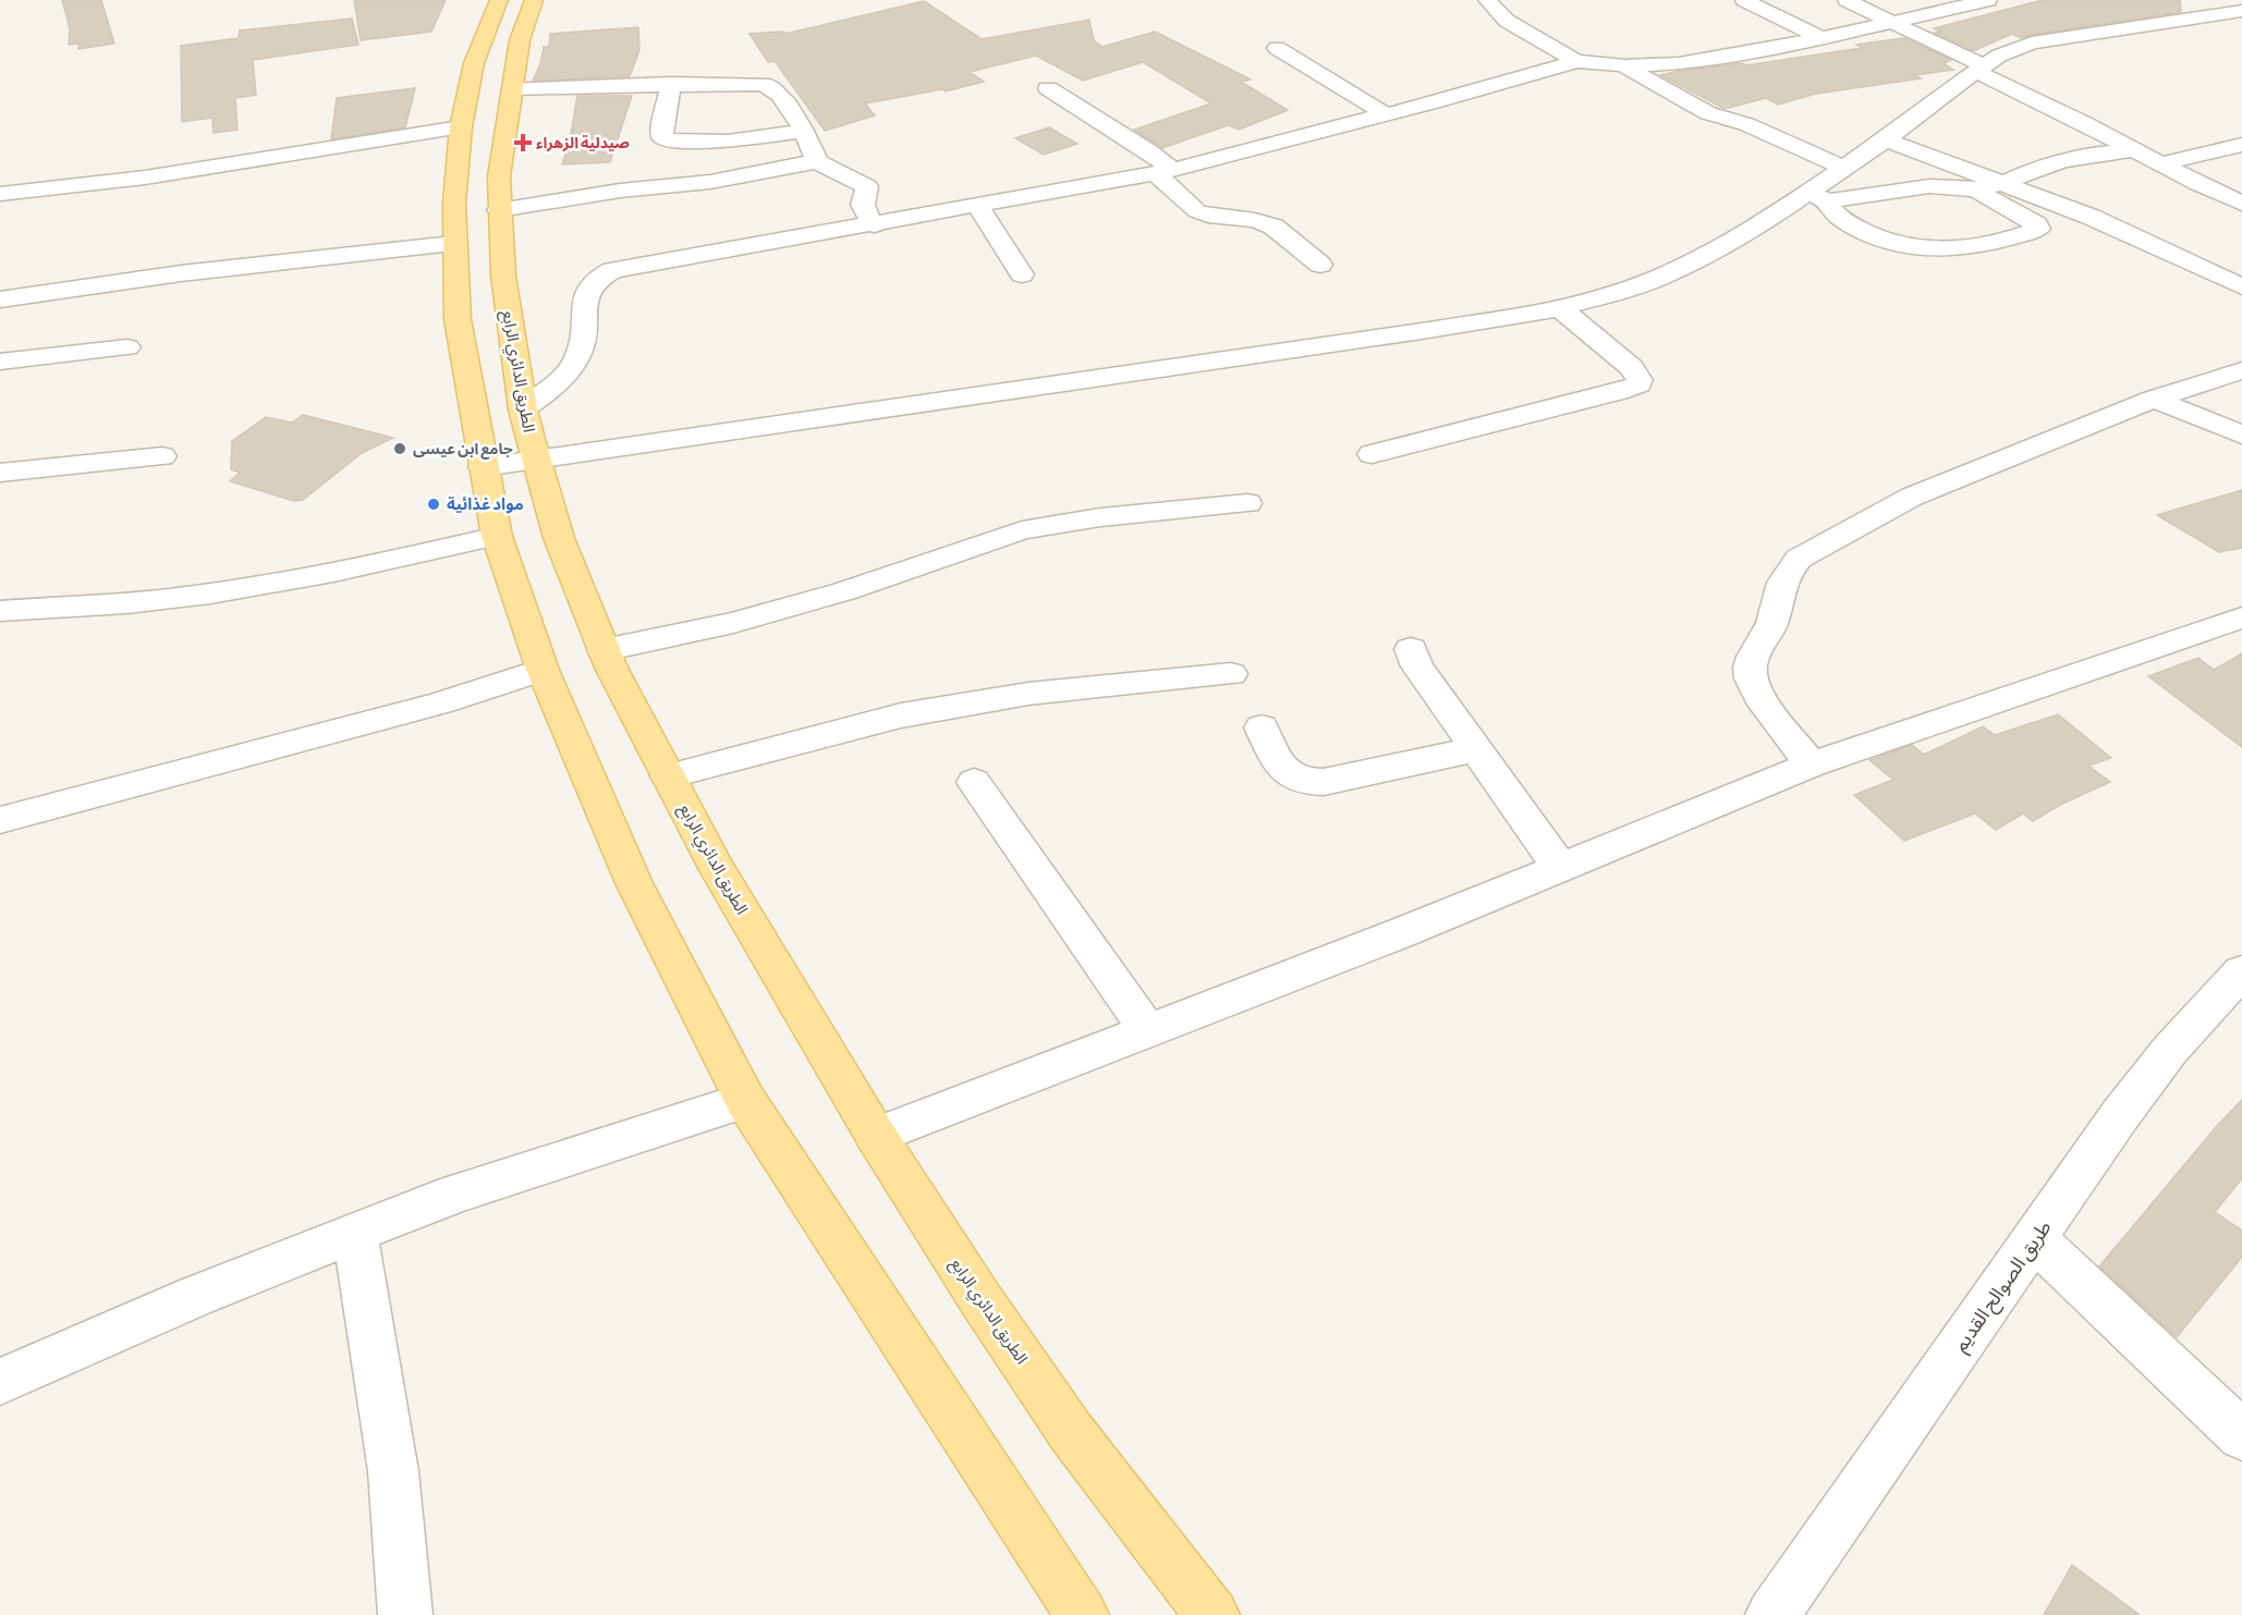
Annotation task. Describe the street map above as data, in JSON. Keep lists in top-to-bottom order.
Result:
{
  "streets": {
    "main road": ["الطريق الدائري الرابع"],
    "street": ["طريق الصوالح القديم"]
  },
  "places": {
    "health": ["صيدلية الزهراء"],
    "other": ["جامع ابن عيسى", "مواد غذائية"]
  }
}
